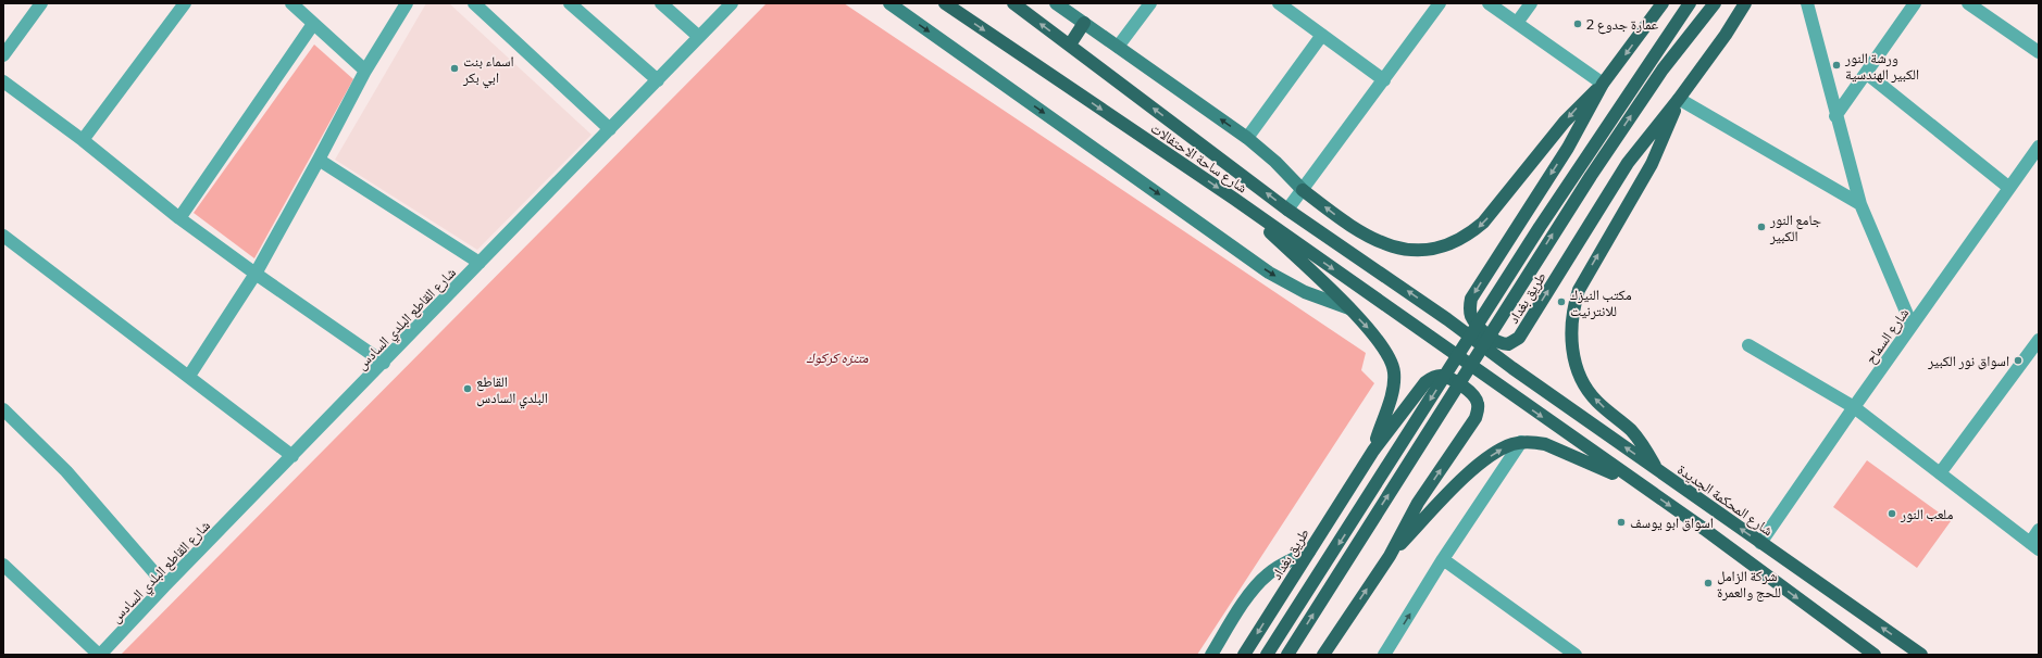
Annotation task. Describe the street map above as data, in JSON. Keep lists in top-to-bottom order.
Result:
{
  "streets": {
    "main road": ["شارع ساحة الاحتفالات", "طريق بغداد", "شارع المحكمة الجديدة"],
    "street": ["شارع القاطع البلدي السادس", "شارع السماح"]
  },
  "crossings": [
    ["شارع ساحة الاحتفالات", "شارع المحكمة الجديدة"],
    ["شارع السماح", "شارع المحكمة الجديدة"]
  ],
  "parks": ["متنزه كركوك"],
  "places": [
    "عمارة جدوع 2",
    "ورشة النور الكبير الهندسية",
    "اسماء بنت ابي بكر",
    "جامع النور الكبير",
    "مكتب النيزك للانترنيت",
    "اسواق نور الكبير",
    "القاطع البلدي السادس",
    "ملعب النور",
    "اسواق ابو يوسف",
    "شركة الزامل للحج والعمرة"
  ]
}
